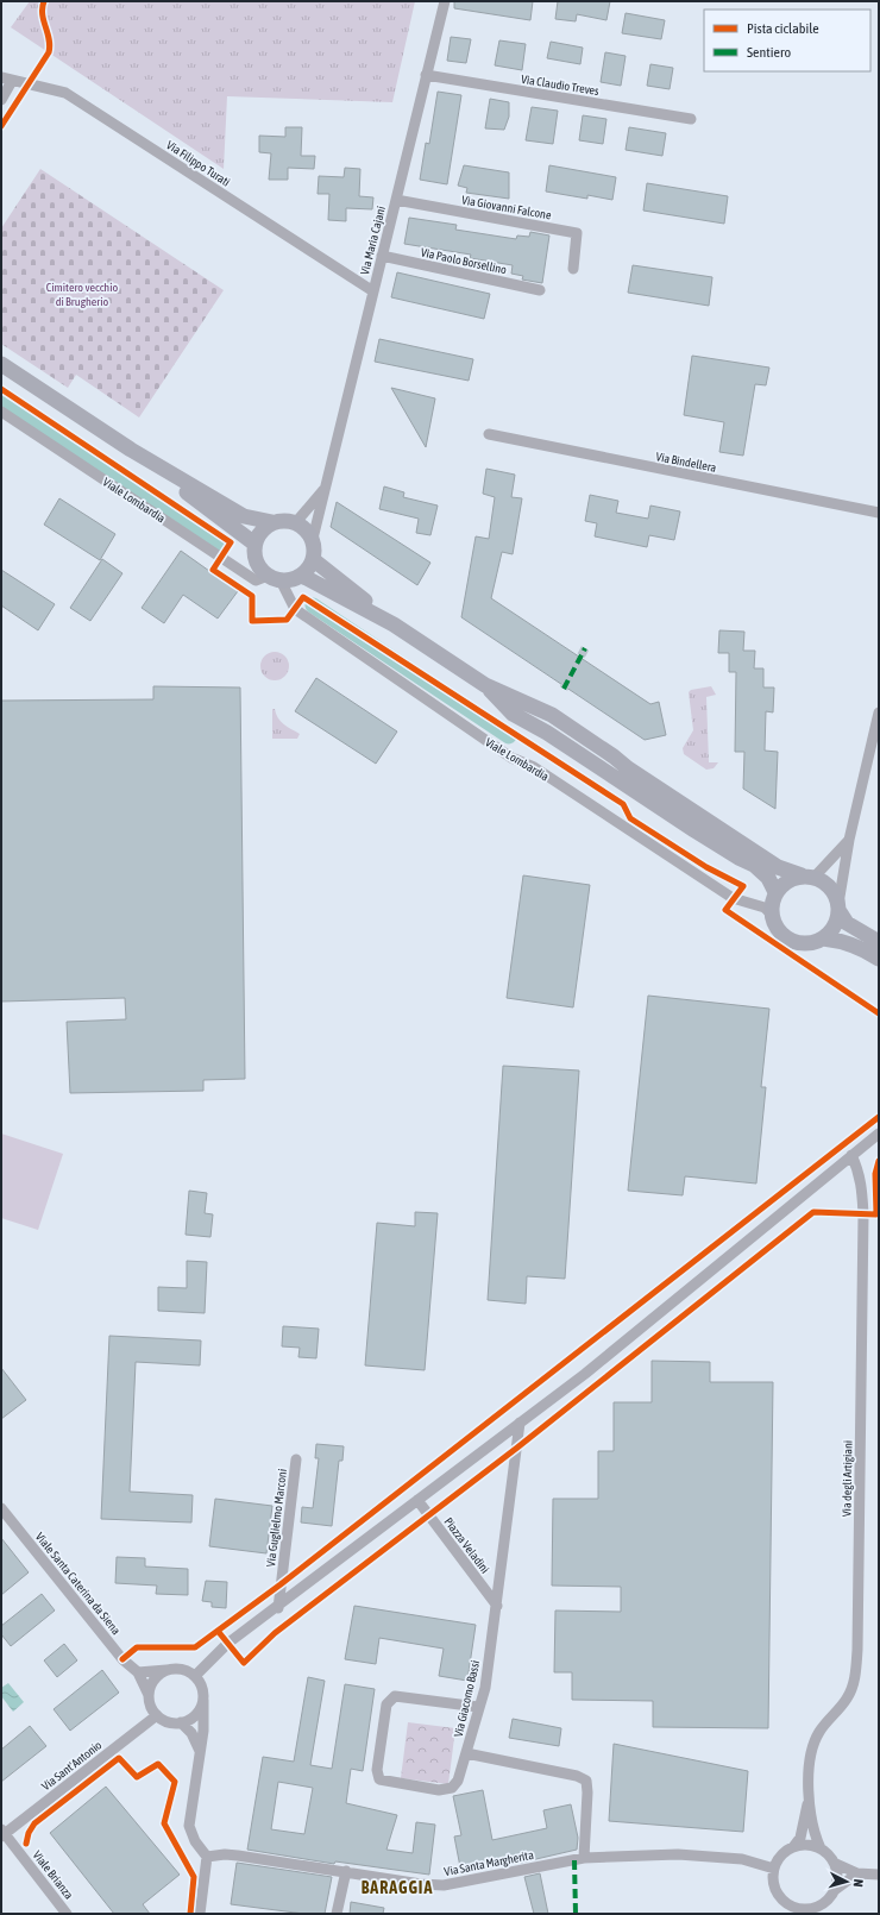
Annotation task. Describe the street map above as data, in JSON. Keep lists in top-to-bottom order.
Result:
{
  "streets": {
    "street": [
      "Via Claudio Treves",
      "Via Filippo Turati",
      "Via Giovanni Falcone",
      "Via Maria Cajani",
      "Via Paolo Borsellino",
      "Via Bindellera",
      "Viale Lombardia",
      "Via degli Artigiani",
      "Via Guglielmo Marconi",
      "Piazza Veladini",
      "Viale Santa Caterina da Siena",
      "Via Giacomo Bassi",
      "Via Sant'Antonio",
      "Via Santa Margherita",
      "Viale Brianza"
    ]
  },
  "crossings": [
    ["Via Claudio Treves", "Via Maria Cajani"],
    ["Via Filippo Turati", "Via Maria Cajani"],
    ["Via Giovanni Falcone", "Via Maria Cajani"],
    ["Via Maria Cajani", "Via Paolo Borsellino"],
    ["Via Maria Cajani", "Viale Lombardia"],
    ["Via degli Artigiani", "Via Santa Margherita"],
    ["Piazza Veladini", "Via Giacomo Bassi"],
    ["Viale Santa Caterina da Siena", "Via Sant'Antonio"],
    ["Via Giacomo Bassi", "Via Santa Margherita"],
    ["Via Sant'Antonio", "Viale Brianza"]
  ],
  "districts": ["BARAGGIA"],
  "parks": ["Cimitero vecchio di Brugherio"],
  "legend": ["Pista ciclabile", "Sentiero"],
  "north": "right"
}
